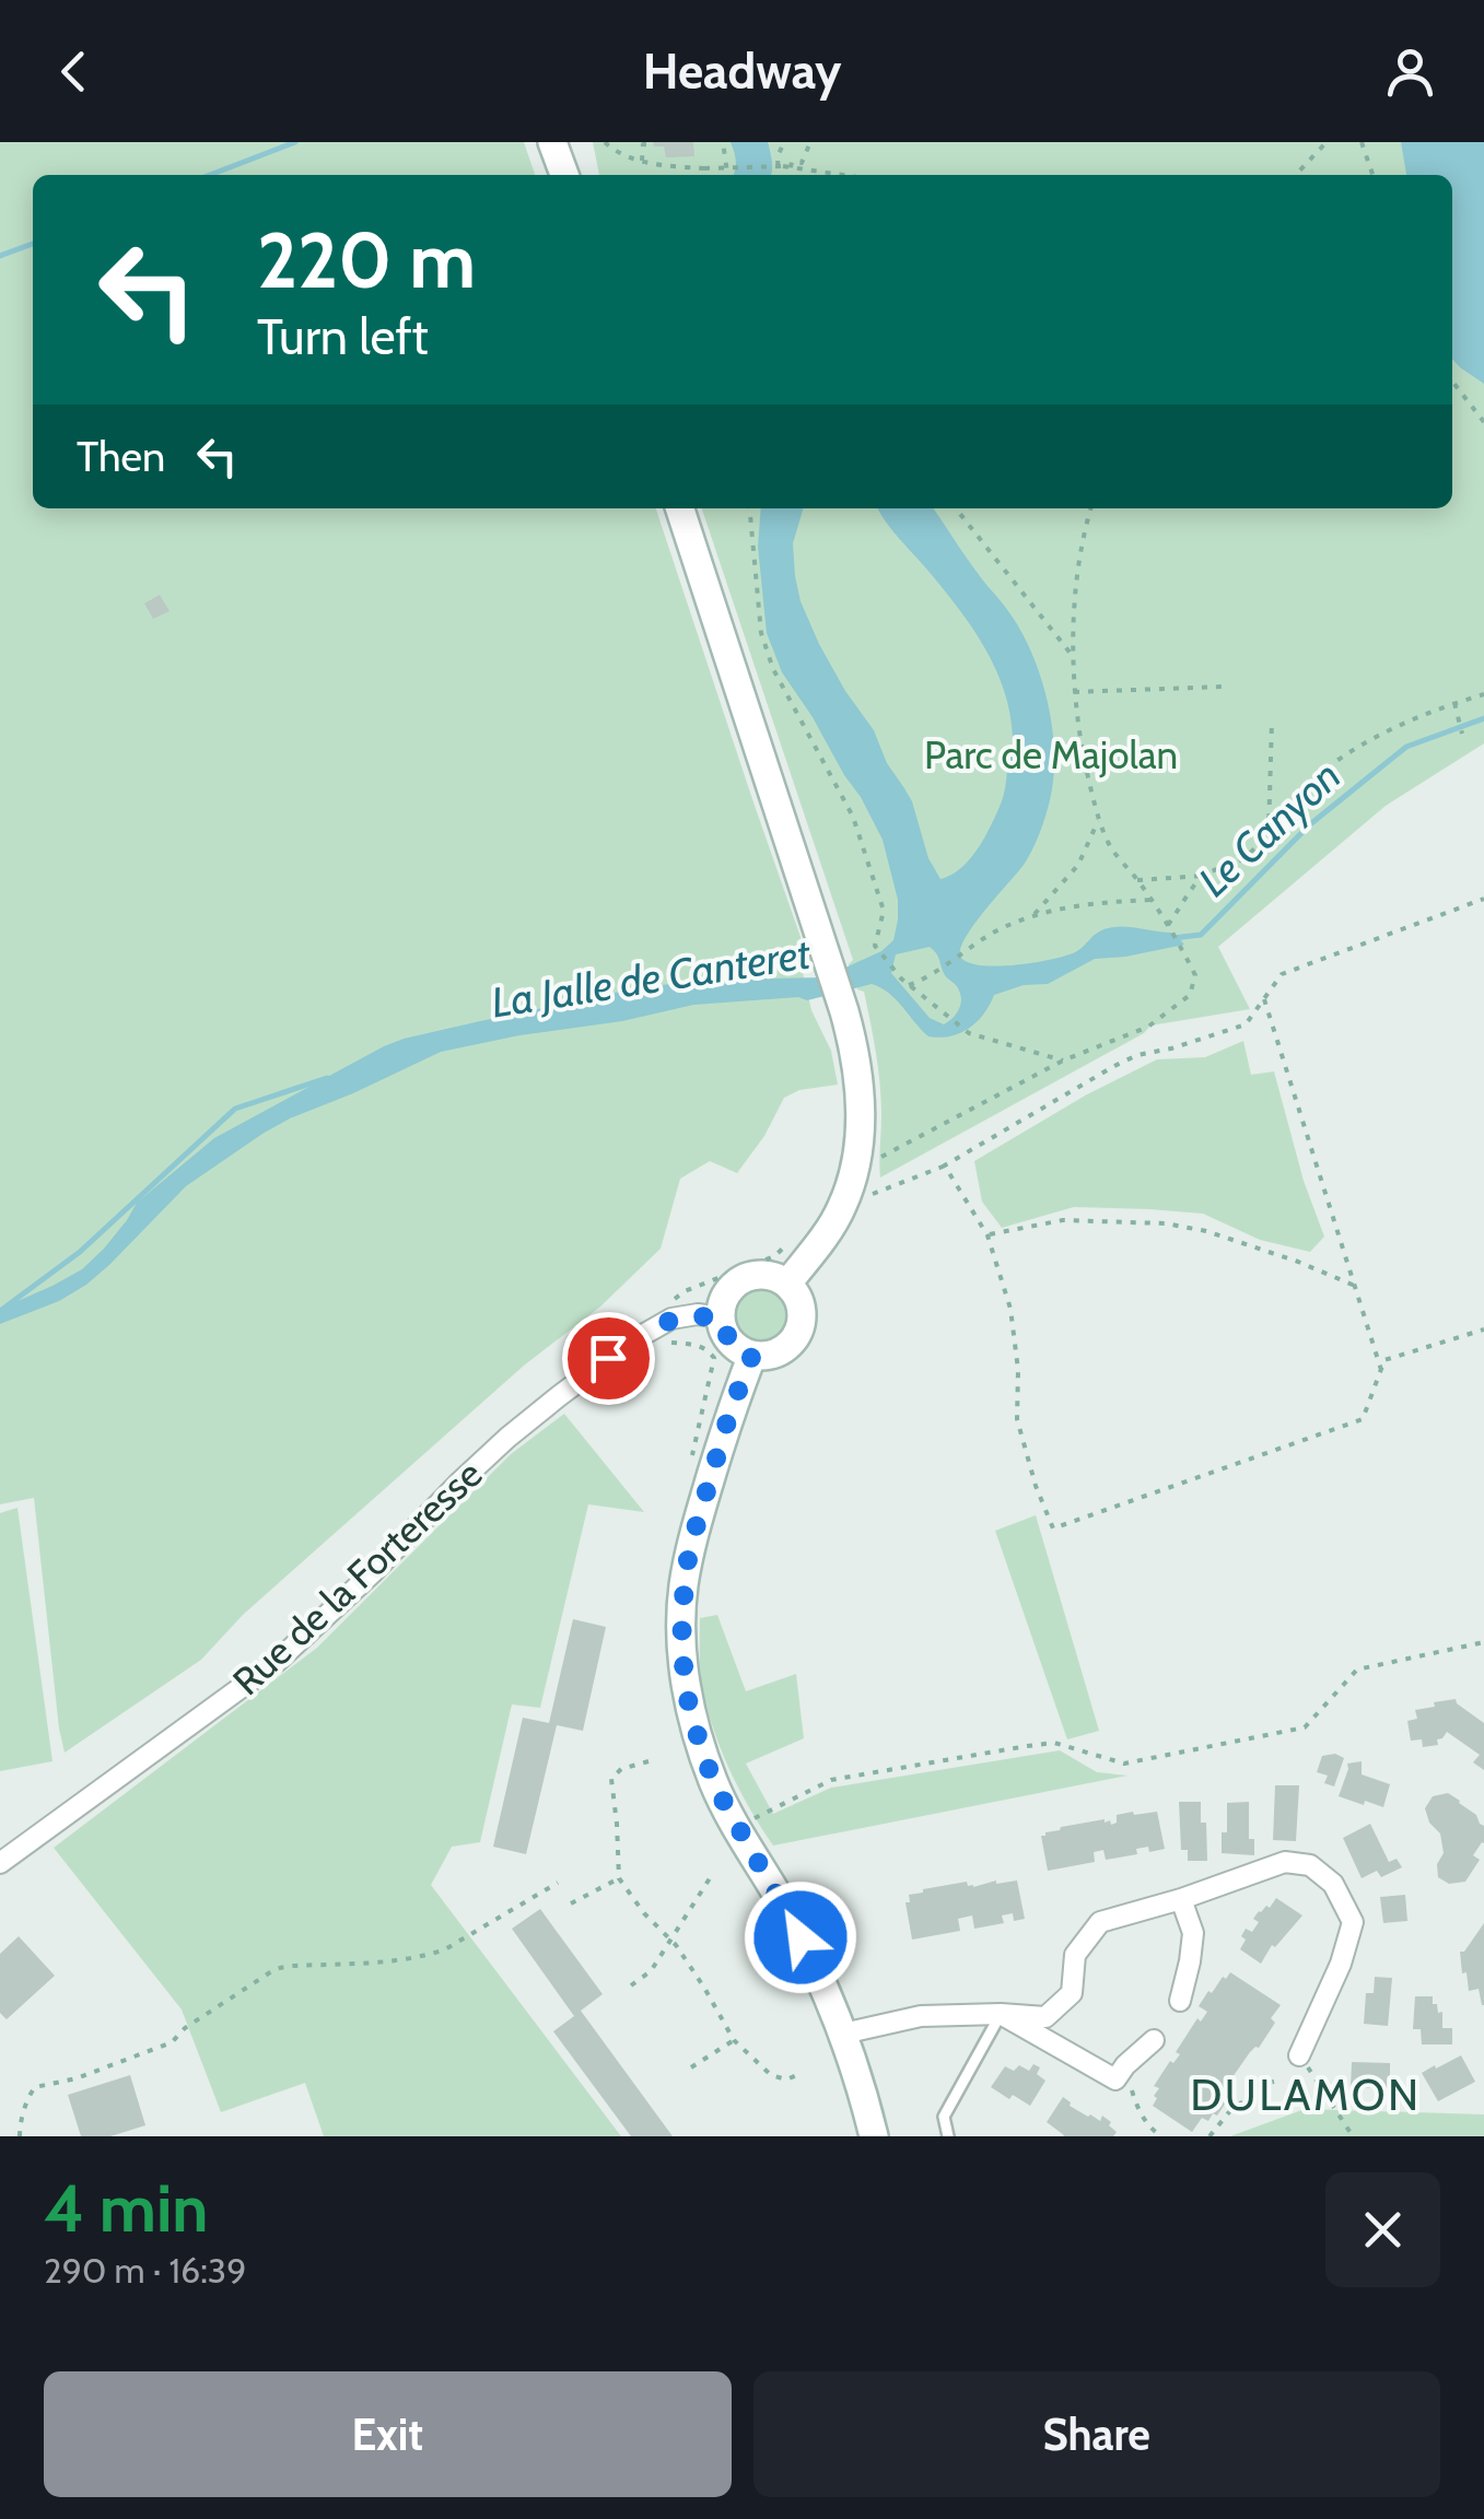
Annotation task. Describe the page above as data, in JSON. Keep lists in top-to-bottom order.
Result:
{
  "streets": {
    "street": ["Rue de la Forteresse"]
  },
  "districts": ["DULAMON"],
  "water": ["Le Canyon", "La Jalle de Canteret"],
  "parks": ["Parc de Majolan"],
  "page": {
    "header": "Headway",
    "turn": ["220 m", "Turn left"],
    "then": "Then",
    "heading": ["4 min", "290 m · 16:39"],
    "buttons": ["Exit", "Share"]
  }
}
